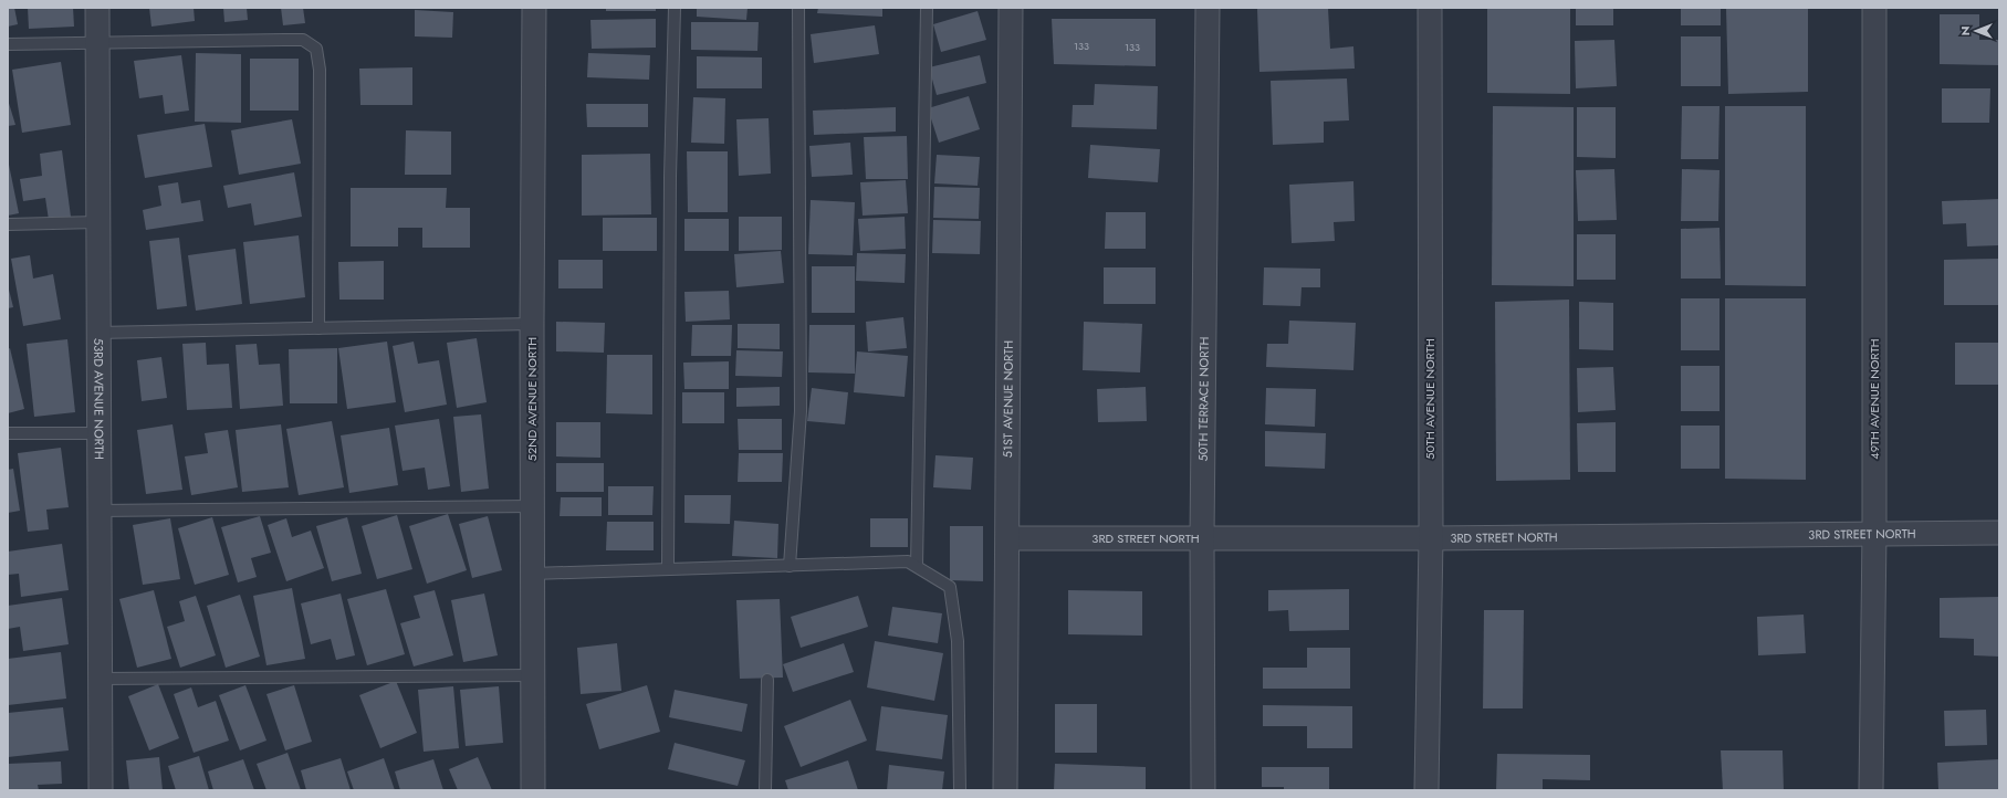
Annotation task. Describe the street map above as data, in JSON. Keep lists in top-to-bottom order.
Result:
{
  "streets": {
    "street": [
      "53RD AVENUE NORTH",
      "52ND AVENUE NORTH",
      "51ST AVENUE NORTH",
      "50TH TERRACE NORTH",
      "50TH AVENUE NORTH",
      "49TH AVENUE NORTH",
      "3RD STREET NORTH"
    ]
  },
  "crossings": [
    ["51ST AVENUE NORTH", "3RD STREET NORTH"],
    ["50TH TERRACE NORTH", "3RD STREET NORTH"],
    ["50TH AVENUE NORTH", "3RD STREET NORTH"],
    ["49TH AVENUE NORTH", "3RD STREET NORTH"]
  ],
  "house_numbers": ["133", "133"],
  "north": "left"
}
